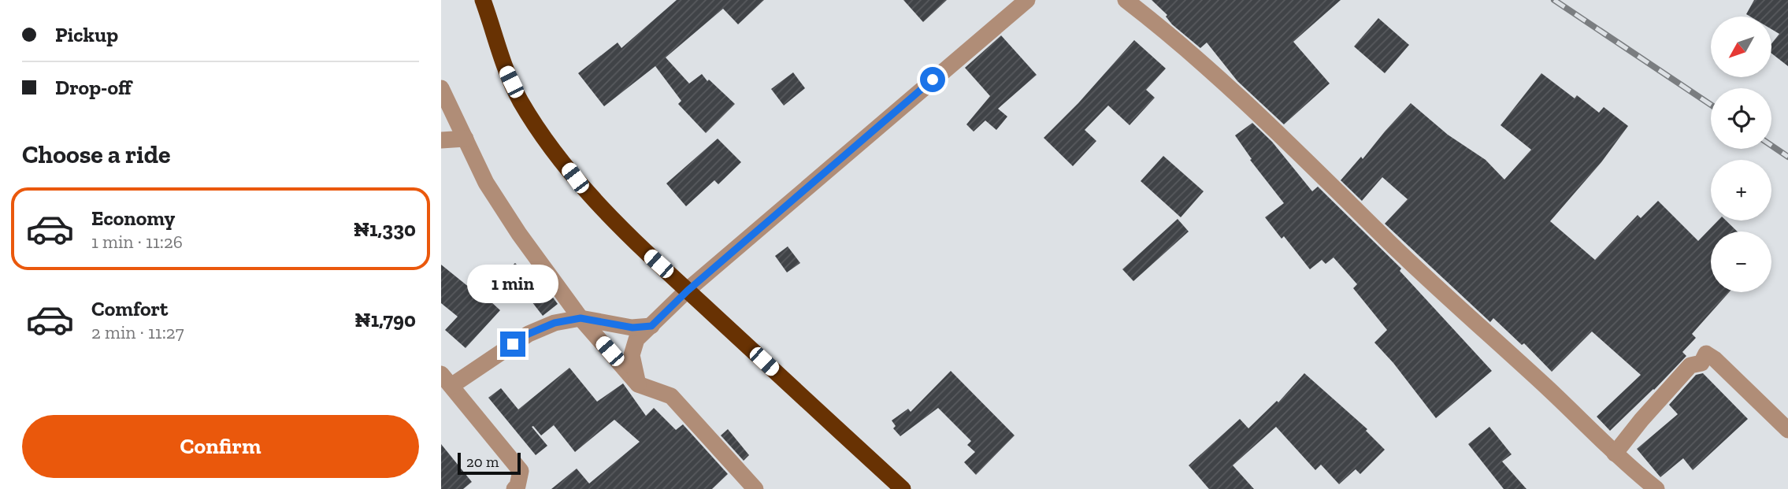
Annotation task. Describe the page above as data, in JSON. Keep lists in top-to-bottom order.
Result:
{
  "scale_bar": "20 m",
  "north": "bottom left",
  "page": {
    "banner": ["Pickup", "Drop-off"],
    "map_buttons": ["+", "−"],
    "heading": "Choose a ride",
    "list": [
      {
        "name": "Economy",
        "note": "1 min · 11:26",
        "value": "₦1,330"
      },
      {
        "name": "Comfort",
        "note": "2 min · 11:27",
        "value": "₦1,790"
      }
    ],
    "bubble": "1 min",
    "buttons": "Confirm",
    "scale": "20 m"
  }
}
